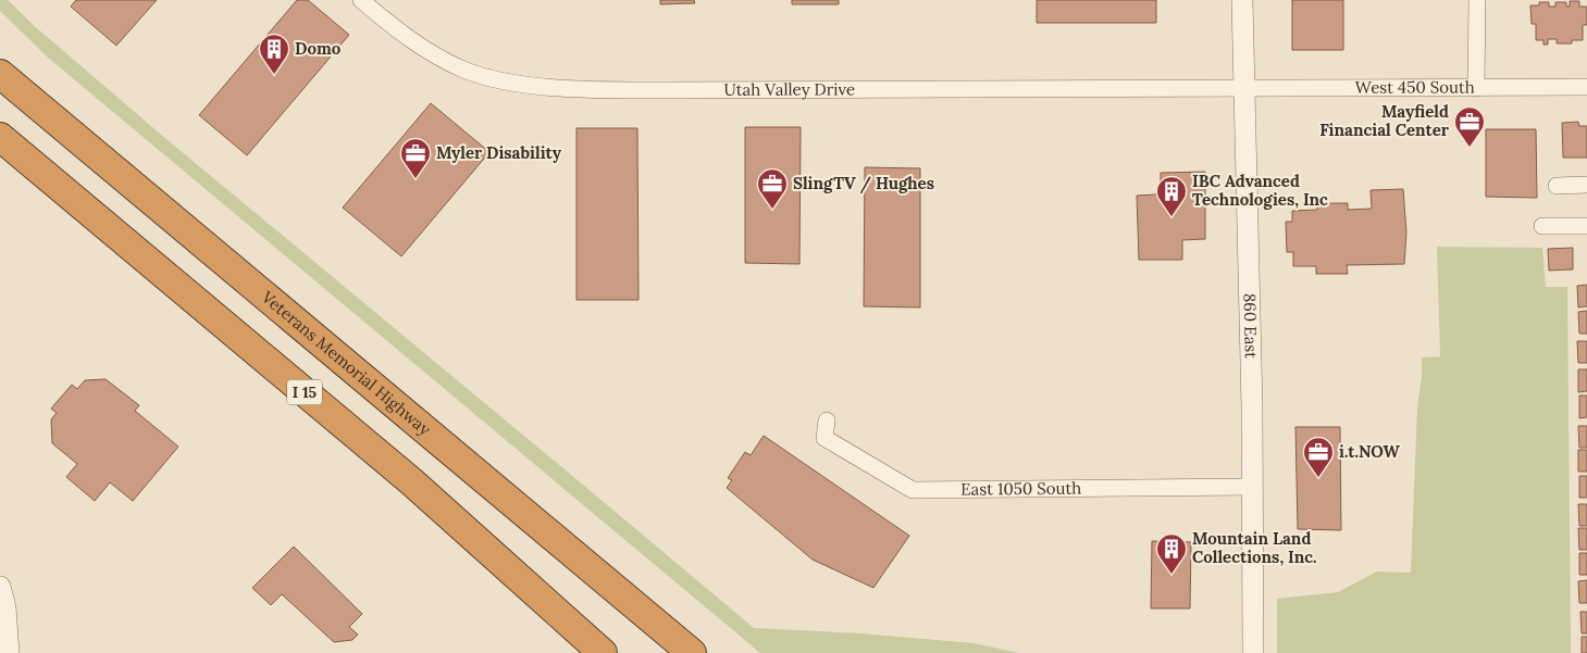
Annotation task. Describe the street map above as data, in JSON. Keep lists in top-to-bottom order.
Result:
{
  "streets": {
    "highway": ["Veterans Memorial Highway", "I 15"],
    "street": [
      "West 450 South",
      "Utah Valley Drive",
      "860 East",
      "East 1050 South"
    ]
  },
  "crossings": [
    ["West 450 South", "Utah Valley Drive"],
    ["West 450 South", "860 East"],
    ["Utah Valley Drive", "860 East"],
    ["860 East", "East 1050 South"]
  ],
  "places": {
    "building": ["Domo", "IBC Advanced Technologies, Inc", "Mountain Land Collections, Inc."],
    "office": [
      "Mayfield Financial Center",
      "Myler Disability",
      "SlingTV / Hughes",
      "i.t.NOW"
    ]
  }
}
